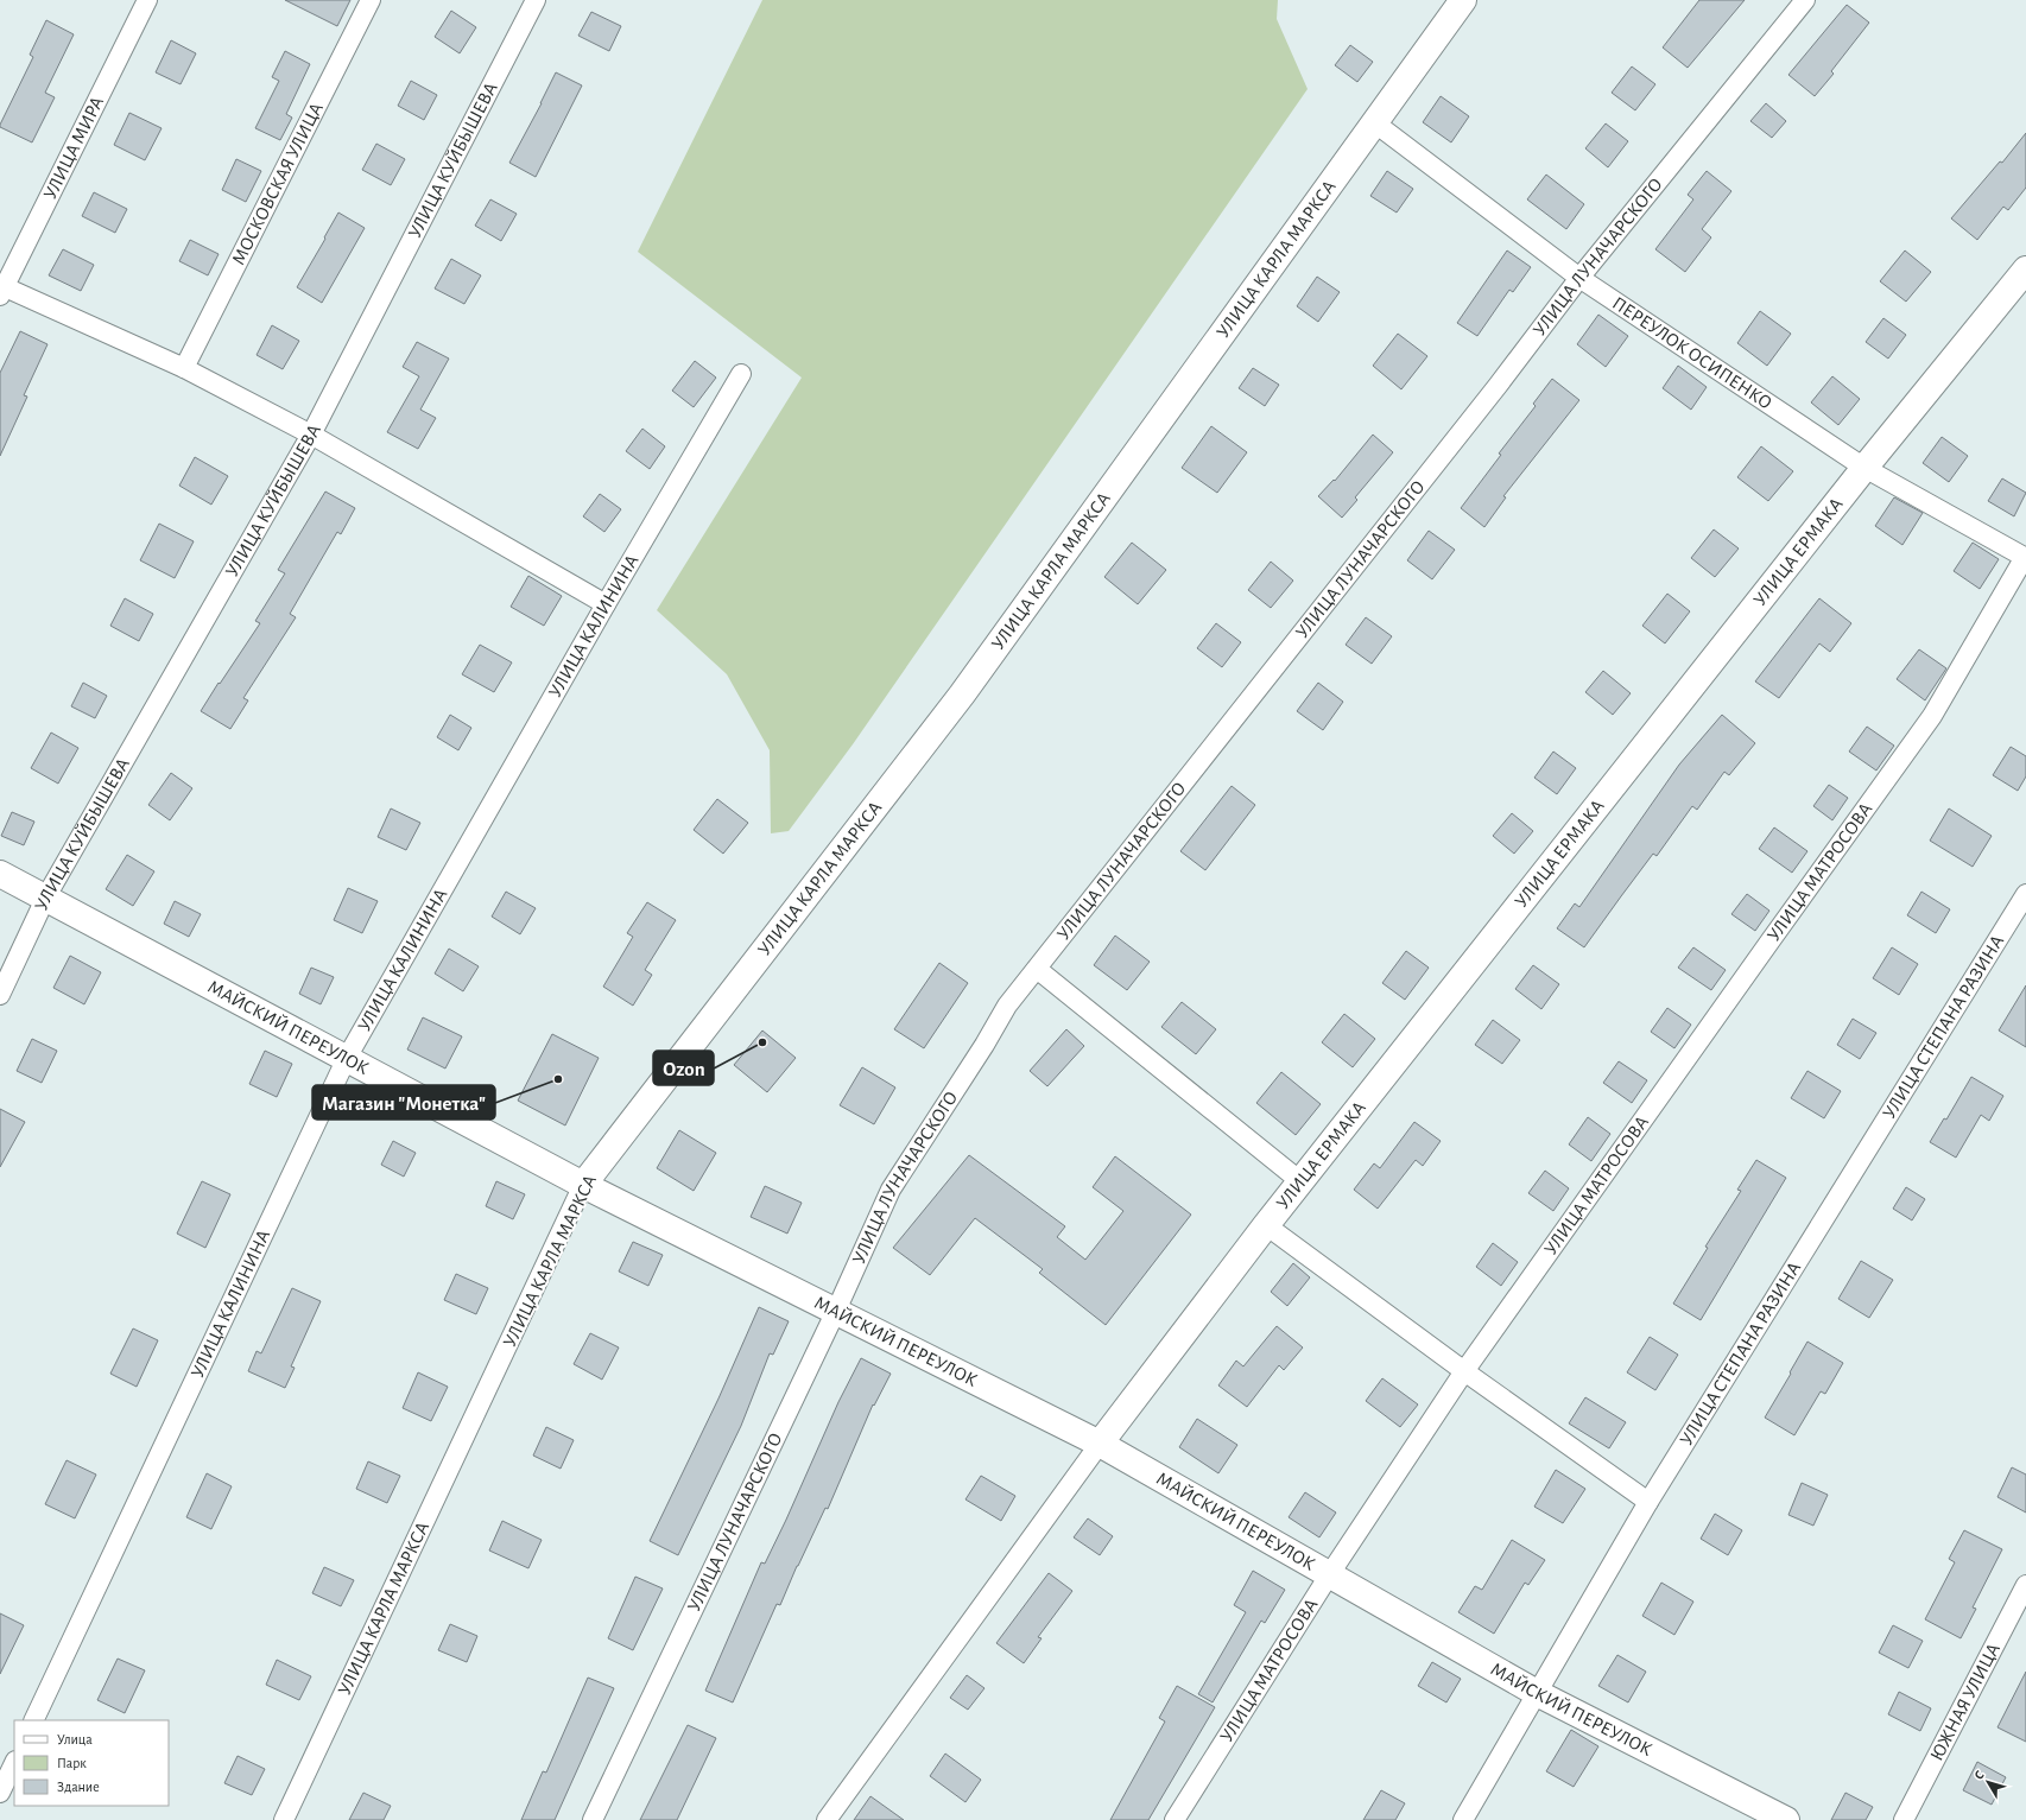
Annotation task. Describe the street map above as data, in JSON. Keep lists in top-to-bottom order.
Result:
{
  "streets": {
    "main road": ["УЛИЦА КАРЛА МАРКСА", "УЛИЦА ЕРМАКА", "МАЙСКИЙ ПЕРЕУЛОК"],
    "street": [
      "УЛИЦА МИРА",
      "УЛИЦА КУЙБЫШЕВА",
      "МОСКОВСКАЯ УЛИЦА",
      "УЛИЦА ЛУНАЧАРСКОГО",
      "ПЕРЕУЛОК ОСИПЕНКО",
      "УЛИЦА КАЛИНИНА",
      "УЛИЦА МАТРОСОВА",
      "УЛИЦА СТЕПАНА РАЗИНА",
      "ЮЖНАЯ УЛИЦА"
    ]
  },
  "crossings": [
    ["УЛИЦА КУЙБЫШЕВА", "МАЙСКИЙ ПЕРЕУЛОК"],
    ["УЛИЦА ЛУНАЧАРСКОГО", "ПЕРЕУЛОК ОСИПЕНКО"],
    ["УЛИЦА ЛУНАЧАРСКОГО", "МАЙСКИЙ ПЕРЕУЛОК"],
    ["УЛИЦА КАРЛА МАРКСА", "ПЕРЕУЛОК ОСИПЕНКО"],
    ["УЛИЦА КАРЛА МАРКСА", "МАЙСКИЙ ПЕРЕУЛОК"],
    ["ПЕРЕУЛОК ОСИПЕНКО", "УЛИЦА ЕРМАКА"],
    ["ПЕРЕУЛОК ОСИПЕНКО", "УЛИЦА МАТРОСОВА"],
    ["УЛИЦА ЕРМАКА", "МАЙСКИЙ ПЕРЕУЛОК"],
    ["УЛИЦА КАЛИНИНА", "МАЙСКИЙ ПЕРЕУЛОК"],
    ["УЛИЦА МАТРОСОВА", "МАЙСКИЙ ПЕРЕУЛОК"],
    ["МАЙСКИЙ ПЕРЕУЛОК", "УЛИЦА СТЕПАНА РАЗИНА"]
  ],
  "places": ["Ozon", "Магазин \"Монетка\""],
  "legend": ["Улица", "Парк", "Здание"],
  "north": "top left"
}
